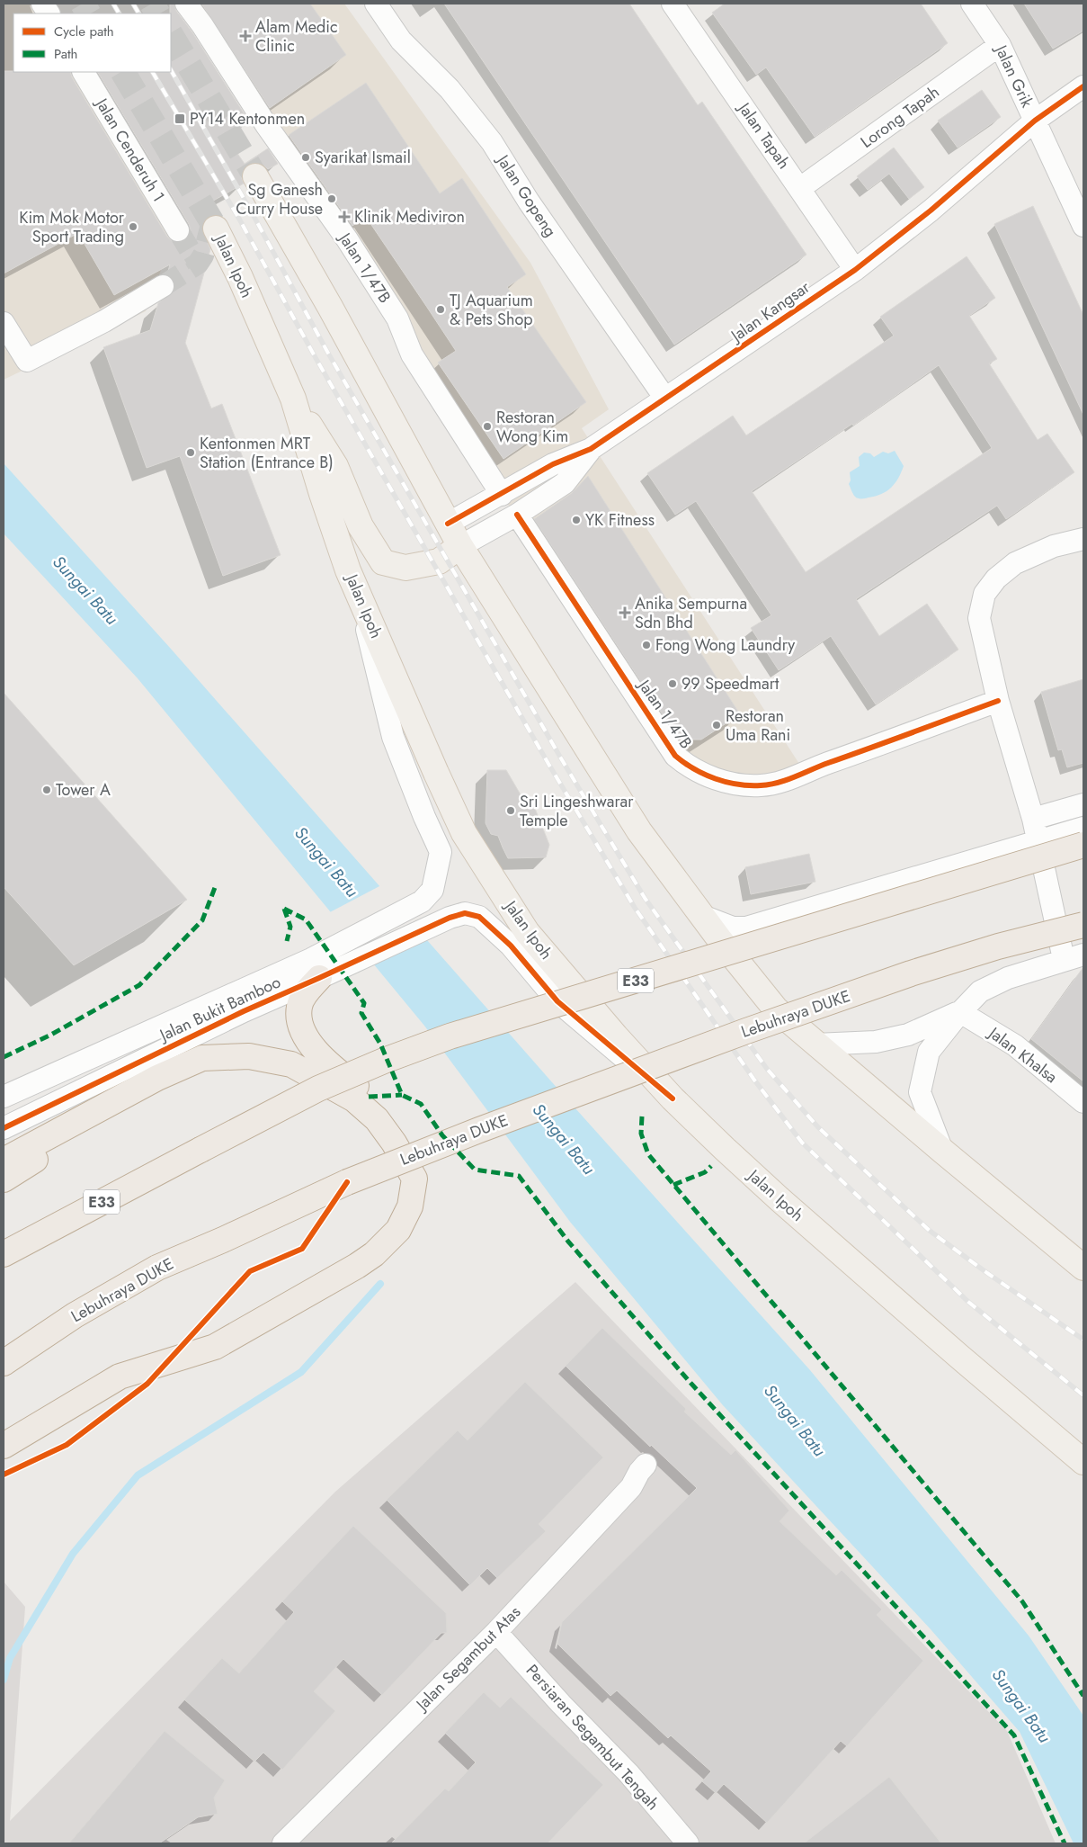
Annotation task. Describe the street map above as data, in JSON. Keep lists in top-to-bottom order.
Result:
{
  "streets": {
    "highway": ["E33", "Lebuhraya DUKE"],
    "main road": ["Jalan Ipoh"],
    "street": [
      "Jalan Grik",
      "Lorong Tapah",
      "Jalan Tapah",
      "Jalan Cenderuh 1",
      "Jalan Gopeng",
      "Jalan 1/47B",
      "Jalan Kangsar",
      "Jalan Bukit Bamboo",
      "Jalan Khalsa",
      "Jalan Segambut Atas",
      "Persiaran Segambut Tengah"
    ]
  },
  "crossings": [
    ["Jalan Grik", "Lorong Tapah"],
    ["Jalan Grik", "Jalan Kangsar"],
    ["Lorong Tapah", "Jalan Tapah"],
    ["Jalan Tapah", "Jalan Kangsar"],
    ["Jalan Gopeng", "Jalan Kangsar"],
    ["Jalan Ipoh", "Jalan Bukit Bamboo"],
    ["Jalan 1/47B", "Jalan Kangsar"],
    ["Jalan Segambut Atas", "Persiaran Segambut Tengah"]
  ],
  "water": ["Sungai Batu"],
  "places": {
    "health": ["Alam Medic Clinic", "Klinik Mediviron", "Anika Sempurna Sdn Bhd"],
    "transit": ["PY14 Kentonmen"],
    "other": [
      "Syarikat Ismail",
      "Sg Ganesh Curry House",
      "Kim Mok Motor Sport Trading",
      "TJ Aquarium & Pets Shop",
      "Restoran Wong Kim",
      "Kentonmen MRT Station (Entrance B)",
      "YK Fitness",
      "Fong Wong Laundry",
      "99 Speedmart",
      "Restoran Uma Rani",
      "Tower A",
      "Sri Lingeshwarar Temple"
    ]
  },
  "legend": ["Cycle path", "Path"]
}
